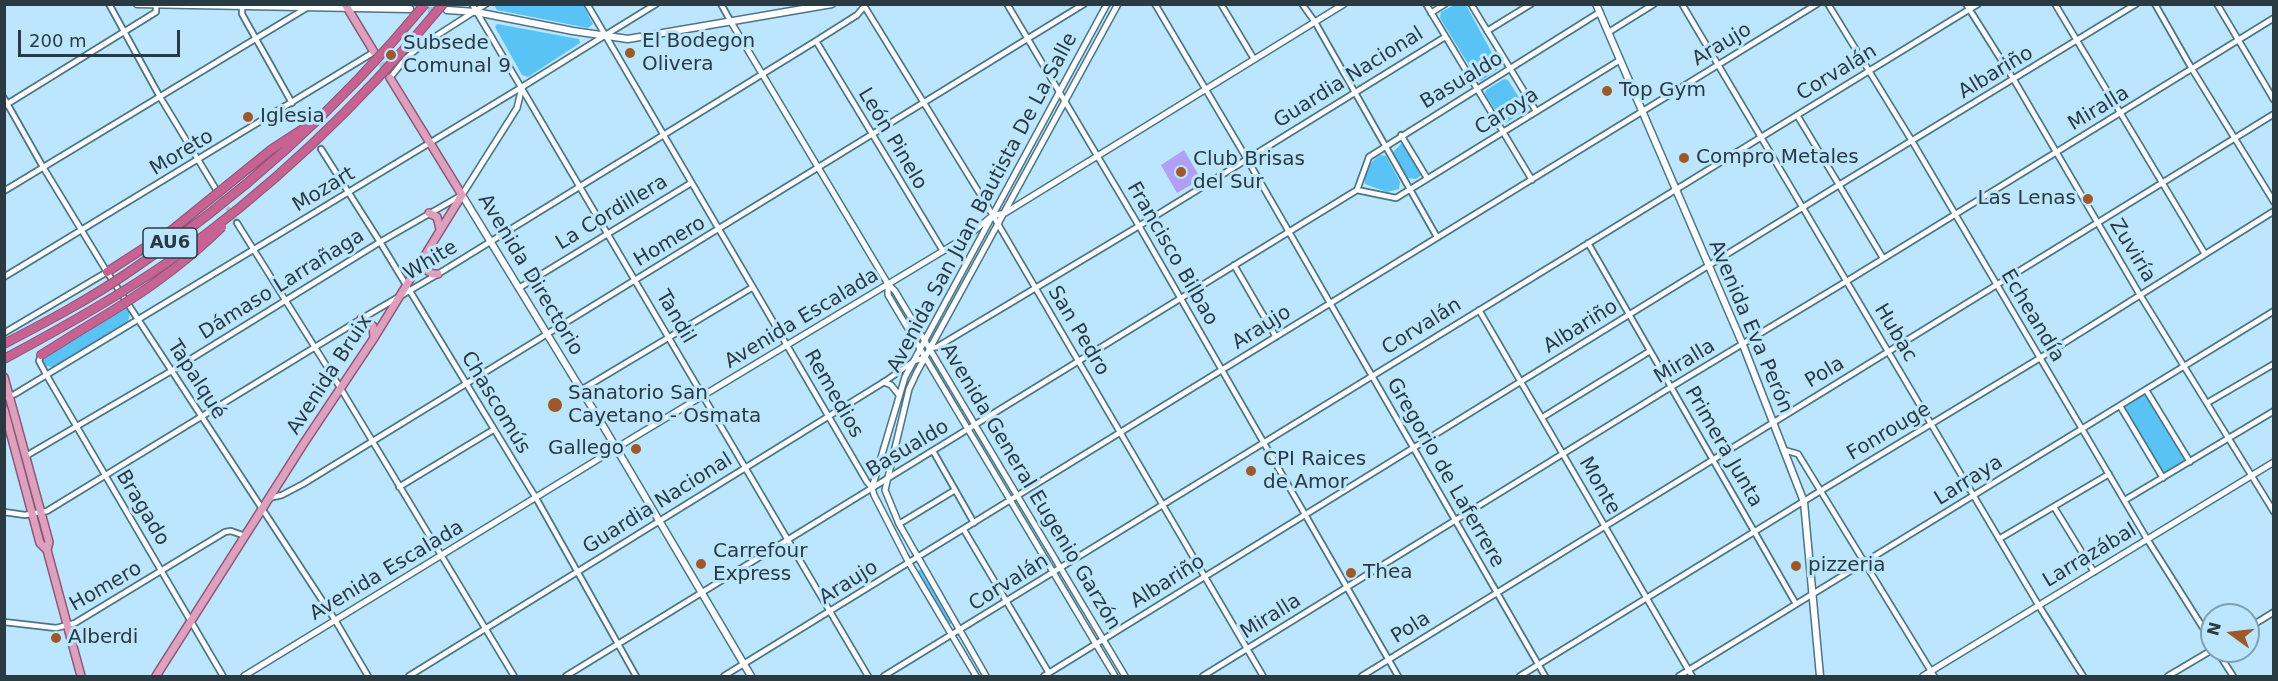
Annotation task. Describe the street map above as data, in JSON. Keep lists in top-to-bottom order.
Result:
{
  "streets": {
    "highway": ["AU6"],
    "main road": ["Avenida Directorio", "Avenida Eva Perón", "Avenida Bruix"],
    "street": [
      "Araujo",
      "Corvalán",
      "Albariño",
      "Guardia Nacional",
      "Basualdo",
      "Miralla",
      "Caroya",
      "León Pinelo",
      "Moreto",
      "Mozart",
      "Avenida San Juan Bautista De La Salle",
      "La Cordillera",
      "Homero",
      "Zuviría",
      "Francisco Bilbao",
      "White",
      "Dámaso Larrañaga",
      "Echeandía",
      "Tandil",
      "Avenida Escalada",
      "San Pedro",
      "Hubac",
      "Pola",
      "Tapalqué",
      "Remedios",
      "Chascomús",
      "Fonrouge",
      "Primera Junta",
      "Gregorio de Laferrere",
      "Larraya",
      "Monte",
      "Avenida General Eugenio Garzón",
      "Bragado",
      "Larrazábal"
    ]
  },
  "crossings": [
    ["Araujo", "Francisco Bilbao"],
    ["Araujo", "Avenida Directorio"],
    ["Araujo", "Tandil"],
    ["Araujo", "Avenida Eva Perón"],
    ["Araujo", "San Pedro"],
    ["Araujo", "Hubac"],
    ["Araujo", "Remedios"],
    ["Araujo", "Gregorio de Laferrere"],
    ["Araujo", "Avenida General Eugenio Garzón"],
    ["Corvalán", "Zuviría"],
    ["Corvalán", "Francisco Bilbao"],
    ["Corvalán", "Echeandía"],
    ["Corvalán", "Avenida Eva Perón"],
    ["Corvalán", "San Pedro"],
    ["Corvalán", "Hubac"],
    ["Corvalán", "Remedios"],
    ["Corvalán", "Primera Junta"],
    ["Corvalán", "Gregorio de Laferrere"],
    ["Corvalán", "Monte"],
    ["Corvalán", "Avenida General Eugenio Garzón"],
    ["Albariño", "Zuviría"],
    ["Albariño", "Francisco Bilbao"],
    ["Albariño", "Echeandía"],
    ["Albariño", "Avenida Eva Perón"],
    ["Albariño", "San Pedro"],
    ["Albariño", "Hubac"],
    ["Albariño", "Primera Junta"],
    ["Albariño", "Gregorio de Laferrere"],
    ["Albariño", "Monte"],
    ["Albariño", "Avenida General Eugenio Garzón"],
    ["Guardia Nacional", "Avenida San Juan Bautista De La Salle"],
    ["Guardia Nacional", "Francisco Bilbao"],
    ["Guardia Nacional", "Avenida Directorio"],
    ["Guardia Nacional", "Tandil"],
    ["Guardia Nacional", "San Pedro"],
    ["Guardia Nacional", "Remedios"],
    ["Guardia Nacional", "Chascomús"],
    ["Guardia Nacional", "Gregorio de Laferrere"],
    ["Guardia Nacional", "Avenida General Eugenio Garzón"],
    ["Basualdo", "Avenida San Juan Bautista De La Salle"],
    ["Basualdo", "Francisco Bilbao"],
    ["Basualdo", "Avenida Directorio"],
    ["Basualdo", "Tandil"],
    ["Basualdo", "Avenida Eva Perón"],
    ["Basualdo", "San Pedro"],
    ["Basualdo", "Remedios"],
    ["Basualdo", "Chascomús"],
    ["Basualdo", "Gregorio de Laferrere"],
    ["Basualdo", "Avenida General Eugenio Garzón"],
    ["Miralla", "Zuviría"],
    ["Miralla", "Francisco Bilbao"],
    ["Miralla", "Echeandía"],
    ["Miralla", "Avenida Eva Perón"],
    ["Miralla", "San Pedro"],
    ["Miralla", "Hubac"],
    ["Miralla", "Primera Junta"],
    ["Miralla", "Gregorio de Laferrere"],
    ["Miralla", "Monte"],
    ["Caroya", "Avenida Eva Perón"],
    ["León Pinelo", "Homero"],
    ["León Pinelo", "White"],
    ["León Pinelo", "Avenida Escalada"],
    ["Moreto", "Tapalqué"],
    ["Mozart", "Avenida Directorio"],
    ["Mozart", "Tandil"],
    ["Mozart", "Avenida Bruix"],
    ["Mozart", "Tapalqué"],
    ["Mozart", "Remedios"],
    ["Mozart", "Chascomús"],
    ["Mozart", "Bragado"],
    ["Avenida San Juan Bautista De La Salle", "Francisco Bilbao"],
    ["Avenida San Juan Bautista De La Salle", "Avenida Escalada"],
    ["Avenida San Juan Bautista De La Salle", "San Pedro"],
    ["Avenida San Juan Bautista De La Salle", "Remedios"],
    ["Avenida San Juan Bautista De La Salle", "Avenida General Eugenio Garzón"],
    ["La Cordillera", "Avenida Directorio"],
    ["La Cordillera", "Tandil"],
    ["La Cordillera", "Remedios"],
    ["Homero", "Francisco Bilbao"],
    ["Homero", "Avenida Directorio"],
    ["Homero", "Tandil"],
    ["Homero", "San Pedro"],
    ["Homero", "Avenida Bruix"],
    ["Homero", "Remedios"],
    ["Homero", "Chascomús"],
    ["Homero", "Avenida General Eugenio Garzón"],
    ["Homero", "Bragado"],
    ["Zuviría", "Pola"],
    ["Zuviría", "Fonrouge"],
    ["Zuviría", "Larraya"],
    ["Zuviría", "Larrazábal"],
    ["Francisco Bilbao", "Avenida Escalada"],
    ["Francisco Bilbao", "Pola"],
    ["White", "Avenida Directorio"],
    ["White", "Tandil"],
    ["White", "San Pedro"],
    ["White", "Avenida Bruix"],
    ["White", "Tapalqué"],
    ["White", "Remedios"],
    ["White", "Chascomús"],
    ["White", "Avenida General Eugenio Garzón"],
    ["White", "Bragado"],
    ["Avenida Directorio", "Dámaso Larrañaga"],
    ["Avenida Directorio", "Avenida Escalada"],
    ["Avenida Directorio", "Avenida Bruix"],
    ["Dámaso Larrañaga", "Avenida Bruix"],
    ["Dámaso Larrañaga", "Tapalqué"],
    ["Dámaso Larrañaga", "Chascomús"],
    ["Dámaso Larrañaga", "Bragado"],
    ["Echeandía", "Pola"],
    ["Echeandía", "Fonrouge"],
    ["Echeandía", "Larraya"],
    ["Echeandía", "Larrazábal"],
    ["Tandil", "Avenida Escalada"],
    ["Tandil", "Avenida Bruix"],
    ["Avenida Escalada", "San Pedro"],
    ["Avenida Escalada", "Tapalqué"],
    ["Avenida Escalada", "Remedios"],
    ["Avenida Escalada", "Chascomús"],
    ["Avenida Escalada", "Gregorio de Laferrere"],
    ["Avenida Escalada", "Avenida General Eugenio Garzón"],
    ["Avenida Eva Perón", "Pola"],
    ["Avenida Eva Perón", "Fonrouge"],
    ["Avenida Eva Perón", "Larraya"],
    ["Hubac", "Pola"],
    ["Hubac", "Fonrouge"],
    ["Hubac", "Larraya"],
    ["Hubac", "Larrazábal"],
    ["Pola", "Primera Junta"],
    ["Pola", "Gregorio de Laferrere"],
    ["Pola", "Monte"],
    ["Avenida Bruix", "Tapalqué"],
    ["Avenida Bruix", "Chascomús"],
    ["Avenida Bruix", "Bragado"],
    ["Fonrouge", "Primera Junta"],
    ["Fonrouge", "Gregorio de Laferrere"],
    ["Fonrouge", "Monte"],
    ["Primera Junta", "Larraya"],
    ["Larraya", "Monte"]
  ],
  "places": [
    "El Bodegon Olivera",
    "Subsede Comunal 9",
    "Top Gym",
    "Iglesia",
    "Compro Metales",
    "Club Brisas del Sur",
    "Las Lenas",
    "Sanatorio San Cayetano - Osmata",
    "Gallego",
    "CPI Raices de Amor",
    "Carrefour Express",
    "pizzeria",
    "Thea",
    "Alberdi"
  ],
  "scale_bar": "200 m",
  "north": "left"
}
